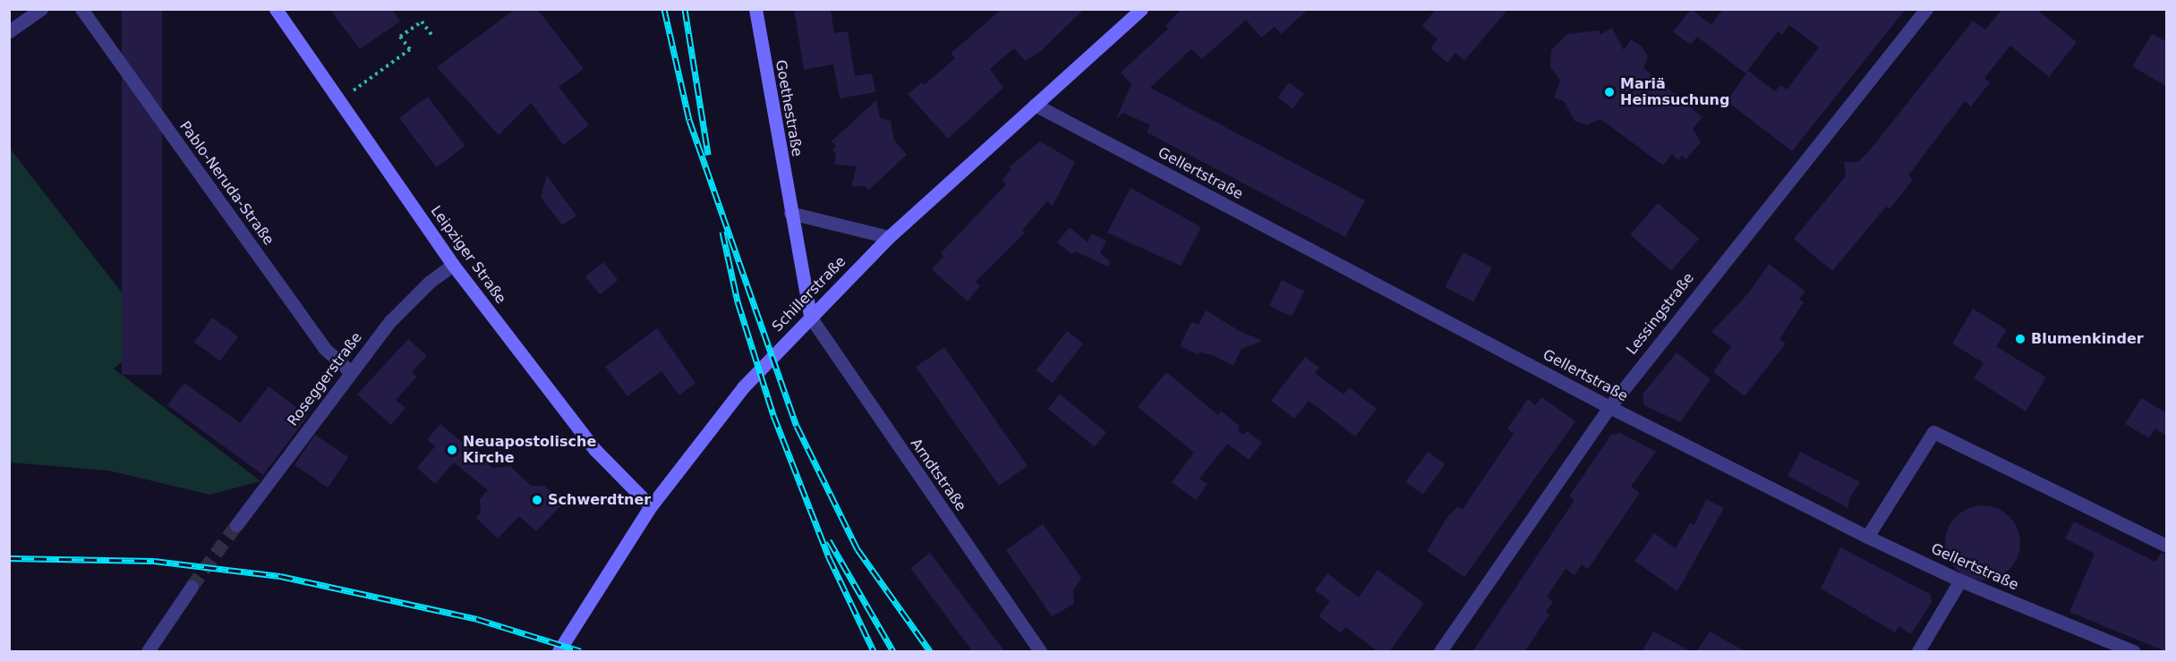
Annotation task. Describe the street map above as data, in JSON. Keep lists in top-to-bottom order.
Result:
{
  "streets": {
    "main road": ["Goethestraße", "Leipziger Straße", "Schillerstraße"],
    "street": [
      "Gellertstraße",
      "Pablo-Neruda-Straße",
      "Lessingstraße",
      "Roseggerstraße",
      "Arndtstraße"
    ]
  },
  "crossings": [
    ["Goethestraße", "Schillerstraße"],
    ["Goethestraße", "Arndtstraße"],
    ["Gellertstraße", "Schillerstraße"],
    ["Gellertstraße", "Lessingstraße"],
    ["Pablo-Neruda-Straße", "Roseggerstraße"],
    ["Leipziger Straße", "Schillerstraße"],
    ["Leipziger Straße", "Roseggerstraße"],
    ["Schillerstraße", "Arndtstraße"]
  ],
  "places": [
    "Mariä Heimsuchung",
    "Blumenkinder",
    "Neuapostolische Kirche",
    "Schwerdtner"
  ]
}
